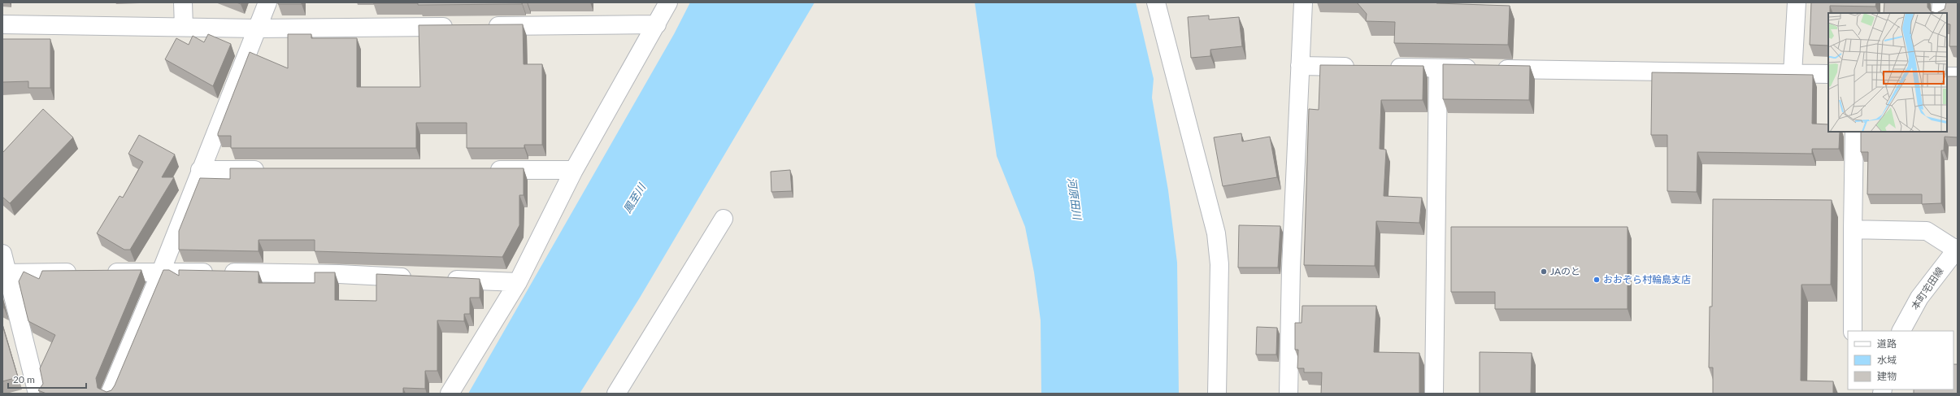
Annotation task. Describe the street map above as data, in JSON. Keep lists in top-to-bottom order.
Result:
{
  "streets": {
    "street": ["本町宅田線"]
  },
  "water": ["鳳至川", "河原田川"],
  "places": ["JAのと", "おおぞら村輪島支店"],
  "legend": ["道路", "水域", "建物"],
  "scale_bar": "20 m"
}
